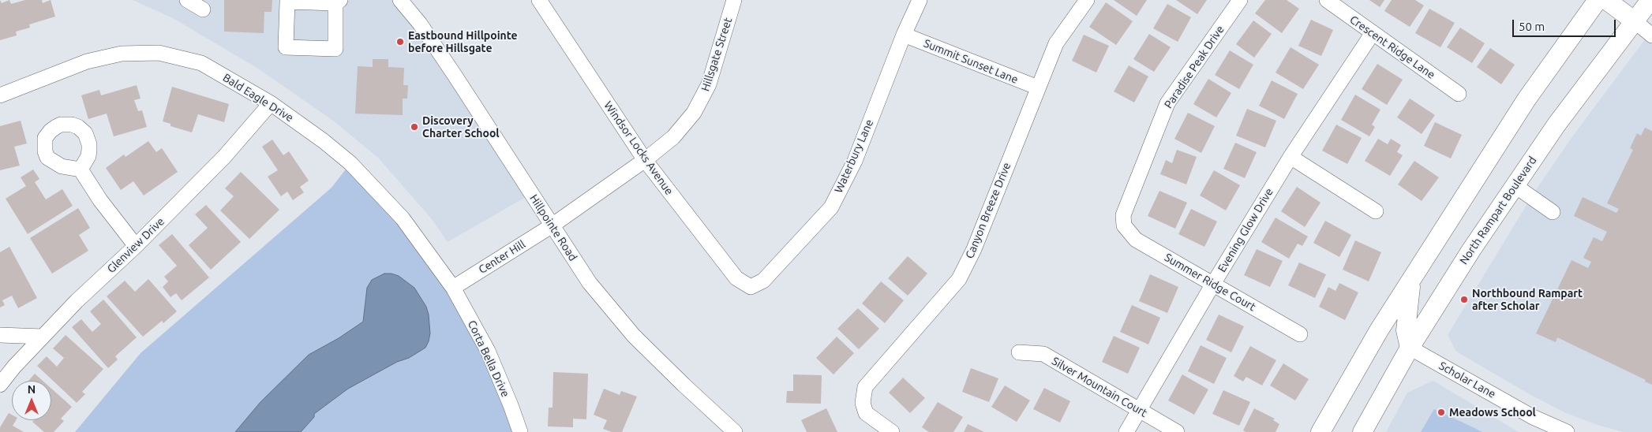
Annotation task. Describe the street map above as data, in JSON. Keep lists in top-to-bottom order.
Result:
{
  "streets": {
    "main road": ["North Rampart Boulevard"],
    "street": [
      "Crescent Ridge Lane",
      "Hillsgate Street",
      "Summit Sunset Lane",
      "Paradise Peak Drive",
      "Bald Eagle Drive",
      "Windsor Locks Avenue",
      "Waterbury Lane",
      "Canyon Breeze Drive",
      "Hillpointe Road",
      "Evening Glow Drive",
      "Glenview Drive",
      "Center Hill",
      "Summer Ridge Court",
      "Corta Bella Drive",
      "Scholar Lane",
      "Silver Mountain Court"
    ]
  },
  "crossings": [
    ["Crescent Ridge Lane", "Evening Glow Drive"],
    ["Hillsgate Street", "Windsor Locks Avenue"],
    ["Hillsgate Street", "Hillpointe Road"],
    ["Hillsgate Street", "Center Hill"],
    ["Summit Sunset Lane", "Waterbury Lane"],
    ["Summit Sunset Lane", "Canyon Breeze Drive"],
    ["Paradise Peak Drive", "Summer Ridge Court"],
    ["Bald Eagle Drive", "Glenview Drive"],
    ["Bald Eagle Drive", "Center Hill"],
    ["Bald Eagle Drive", "Corta Bella Drive"],
    ["Windsor Locks Avenue", "Waterbury Lane"],
    ["North Rampart Boulevard", "Scholar Lane"],
    ["Hillpointe Road", "Center Hill"],
    ["Evening Glow Drive", "Summer Ridge Court"],
    ["Evening Glow Drive", "Silver Mountain Court"],
    ["Center Hill", "Corta Bella Drive"]
  ],
  "places": [
    "Eastbound Hillpointe before Hillsgate",
    "Discovery Charter School",
    "Northbound Rampart after Scholar",
    "Meadows School"
  ],
  "scale_bar": "50 m",
  "north": "top"
}
